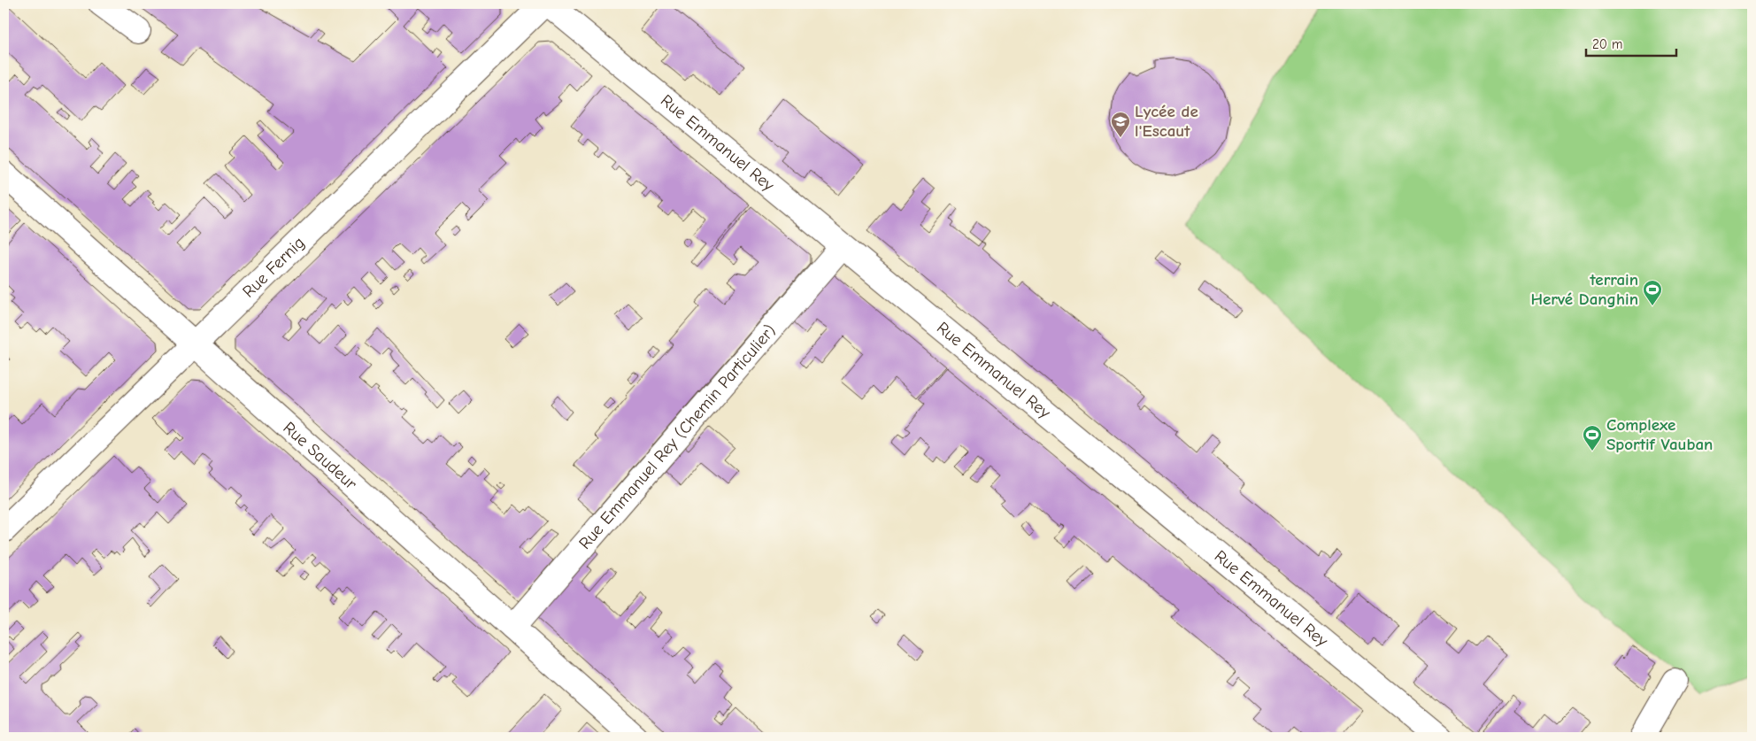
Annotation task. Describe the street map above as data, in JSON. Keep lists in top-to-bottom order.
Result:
{
  "streets": {
    "street": [
      "Rue Emmanuel Rey",
      "Rue Fernig",
      "Rue Emmanuel Rey (Chemin Particulier)",
      "Rue Saudeur"
    ]
  },
  "crossings": [
    ["Rue Emmanuel Rey", "Rue Emmanuel Rey (Chemin Particulier)"],
    ["Rue Fernig", "Rue Saudeur"],
    ["Rue Emmanuel Rey (Chemin Particulier)", "Rue Saudeur"]
  ],
  "places": {
    "school or university": ["Lycée de l'Escaut"],
    "sports": ["terrain Hervé Danghin", "Complexe Sportif Vauban"]
  },
  "scale_bar": "20 m"
}
